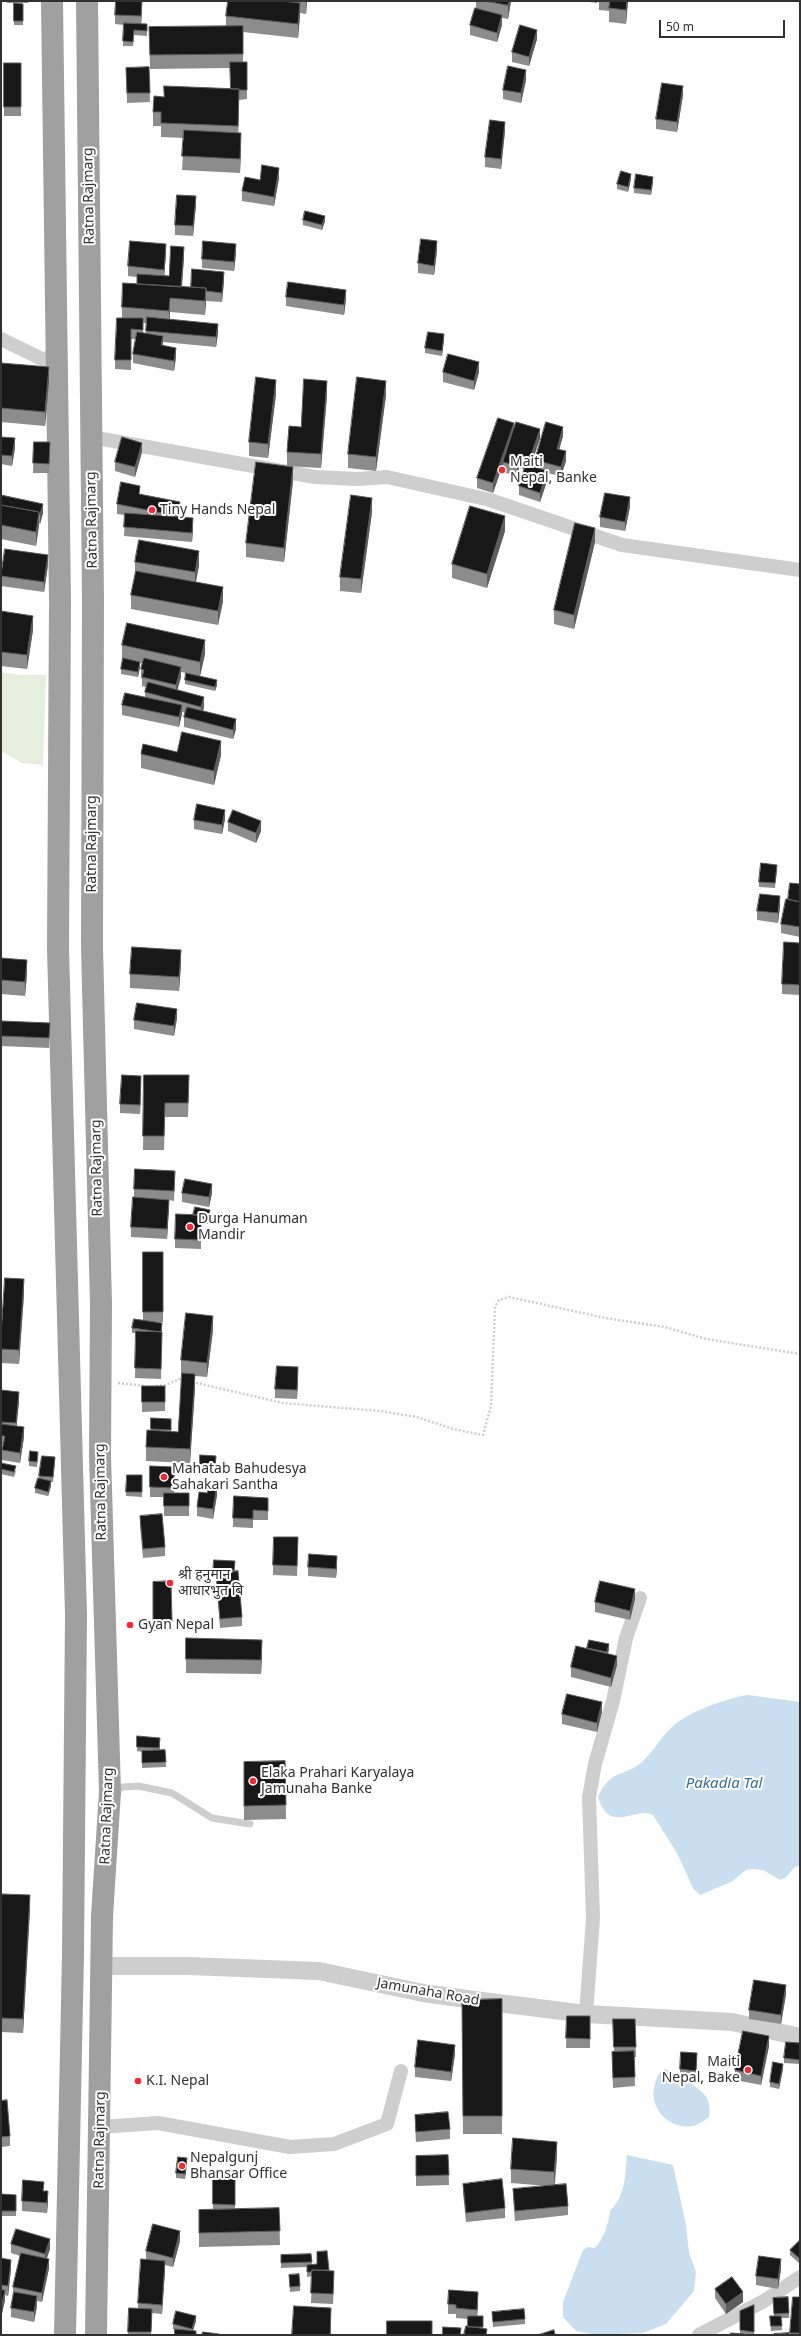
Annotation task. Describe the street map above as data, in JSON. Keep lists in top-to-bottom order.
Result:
{
  "streets": {
    "highway": ["Ratna Rajmarg"],
    "street": ["Jamunaha Road"]
  },
  "crossings": [
    ["Ratna Rajmarg", "Jamunaha Road"]
  ],
  "water": ["Pakadia Tal"],
  "places": [
    "Maiti Nepal, Banke",
    "Tiny Hands Nepal",
    "Durga Hanuman Mandir",
    "Mahatab Bahudesya Sahakari Santha",
    "श्री हनुमान आधारभुत बि",
    "Gyan Nepal",
    "Elaka Prahari Karyalaya Jamunaha Banke",
    "Maiti Nepal, Bake",
    "K.I. Nepal",
    "Nepalgunj Bhansar Office"
  ],
  "scale_bar": "50 m"
}
